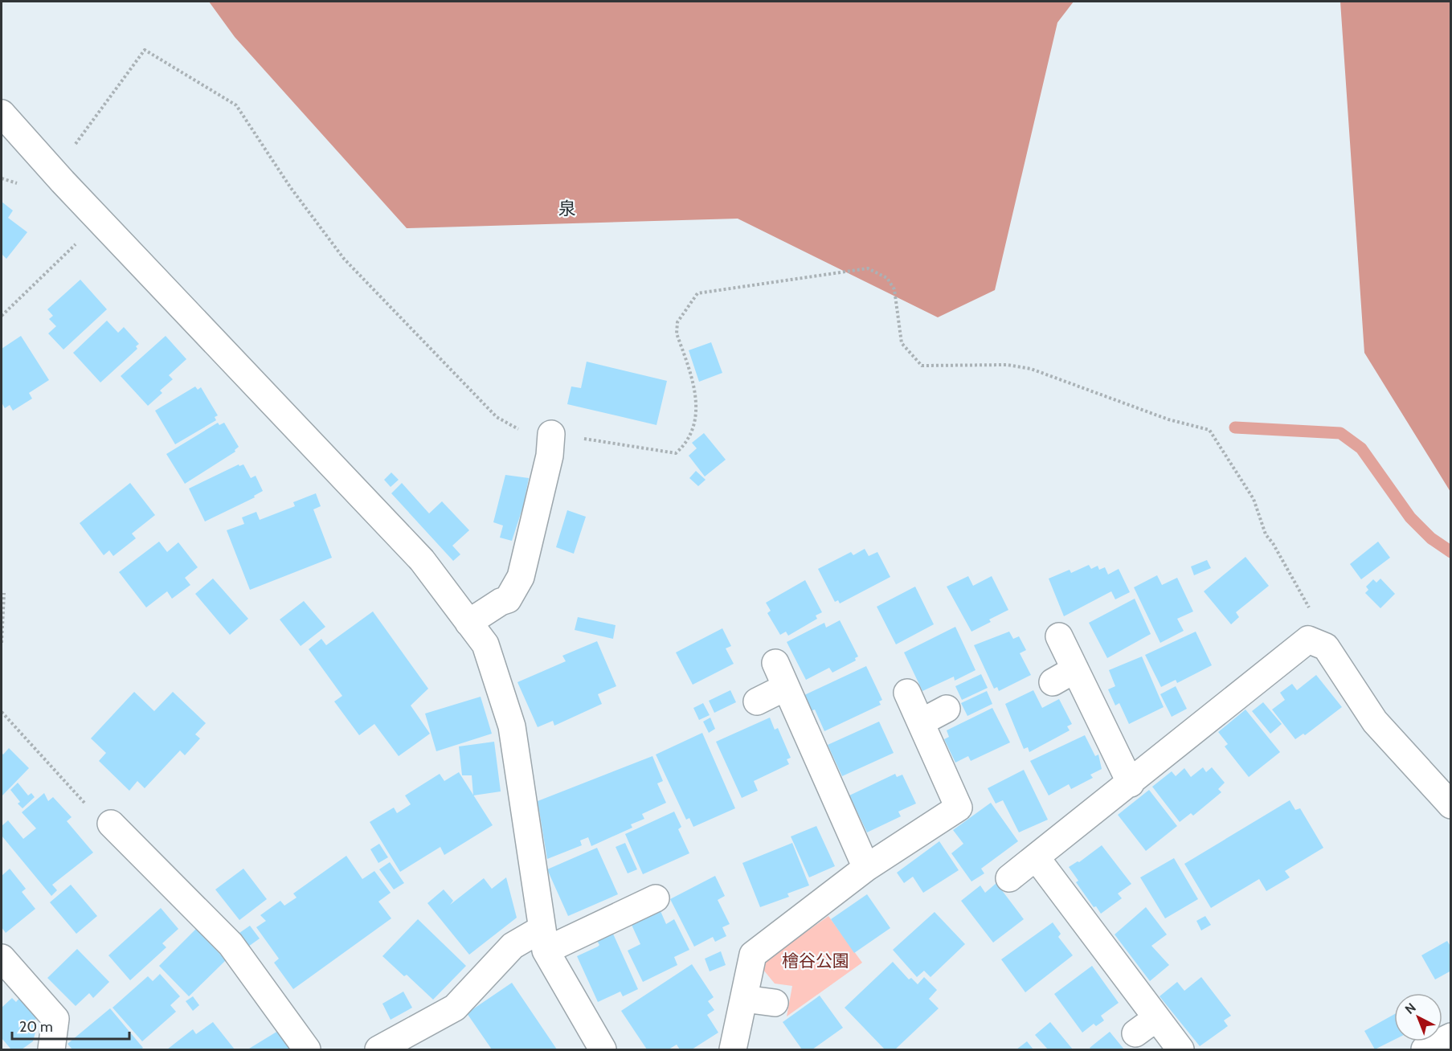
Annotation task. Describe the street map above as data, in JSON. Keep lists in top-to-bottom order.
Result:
{
  "districts": ["泉"],
  "parks": ["檜谷公園"],
  "scale_bar": "20 m",
  "north": "top left"
}
